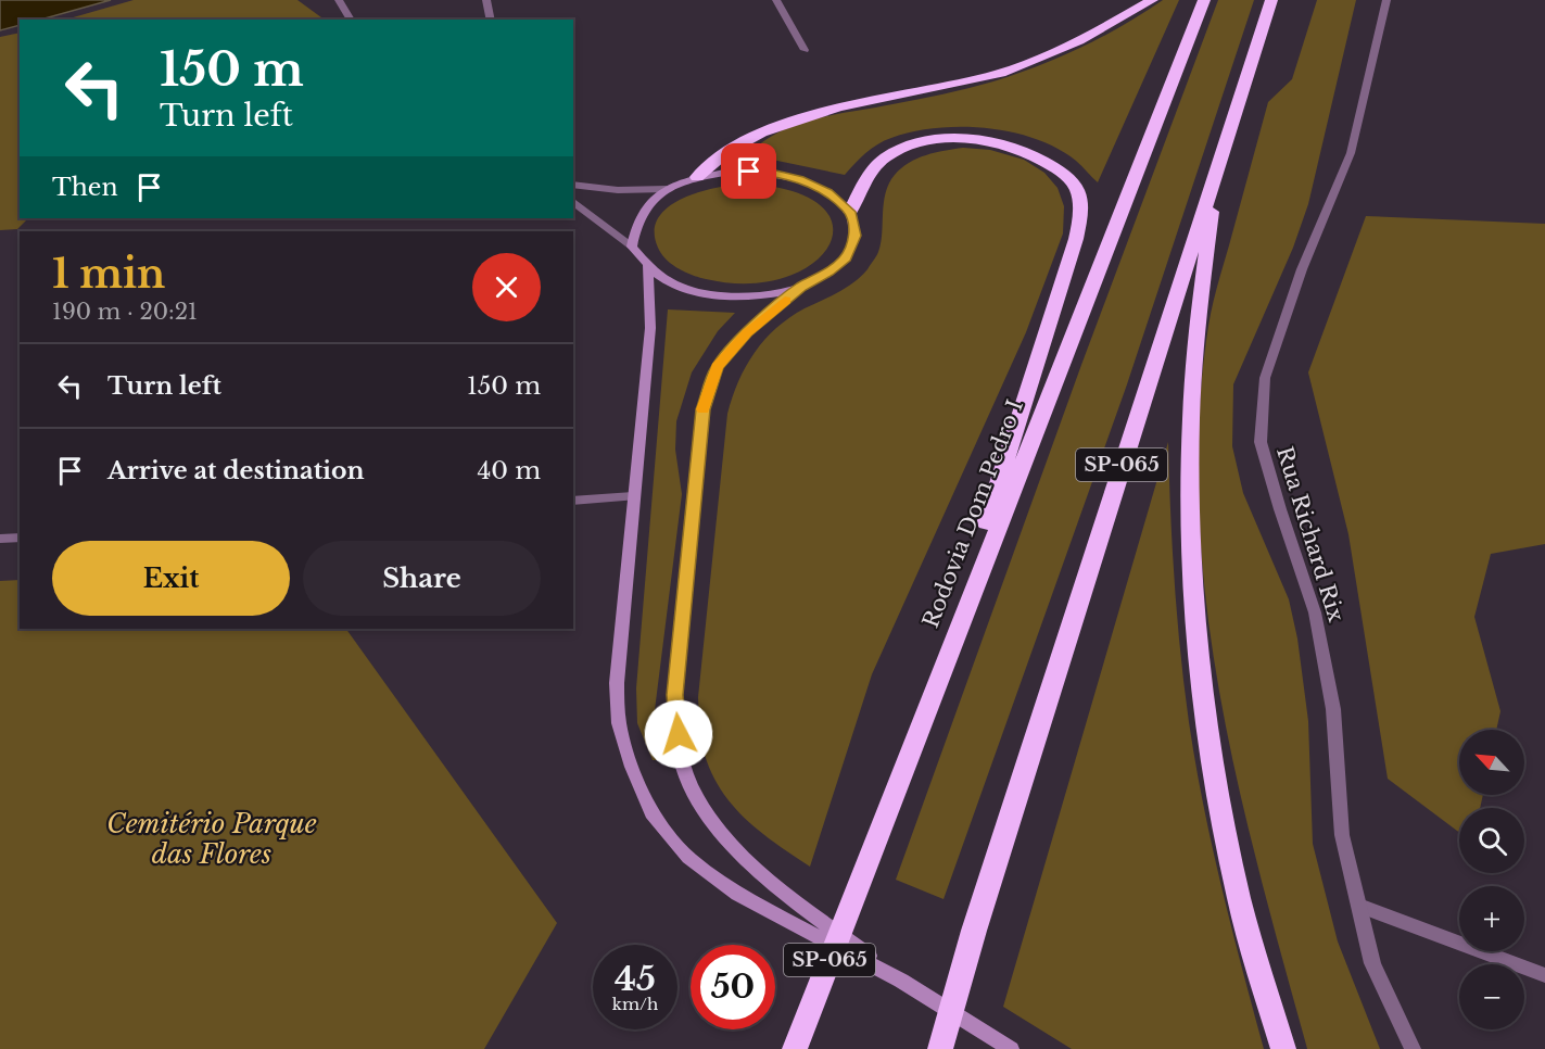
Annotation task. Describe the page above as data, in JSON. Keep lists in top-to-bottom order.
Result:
{
  "streets": {
    "highway": ["SP-065", "Rodovia Dom Pedro I"],
    "street": ["Rua Richard Rix"]
  },
  "parks": ["Cemitério Parque das Flores"],
  "north": "top left",
  "page": {
    "turn": ["150 m", "Turn left"],
    "then": "Then",
    "heading": ["1 min", "190 m · 20:21"],
    "list": [
      {
        "name": "Turn left",
        "value": "150 m"
      },
      {
        "name": "Arrive at destination",
        "value": "40 m"
      }
    ],
    "buttons": ["Exit", "Share"],
    "map_buttons": ["+", "−"],
    "speed": "45 km/h",
    "limit": "50"
  }
}
